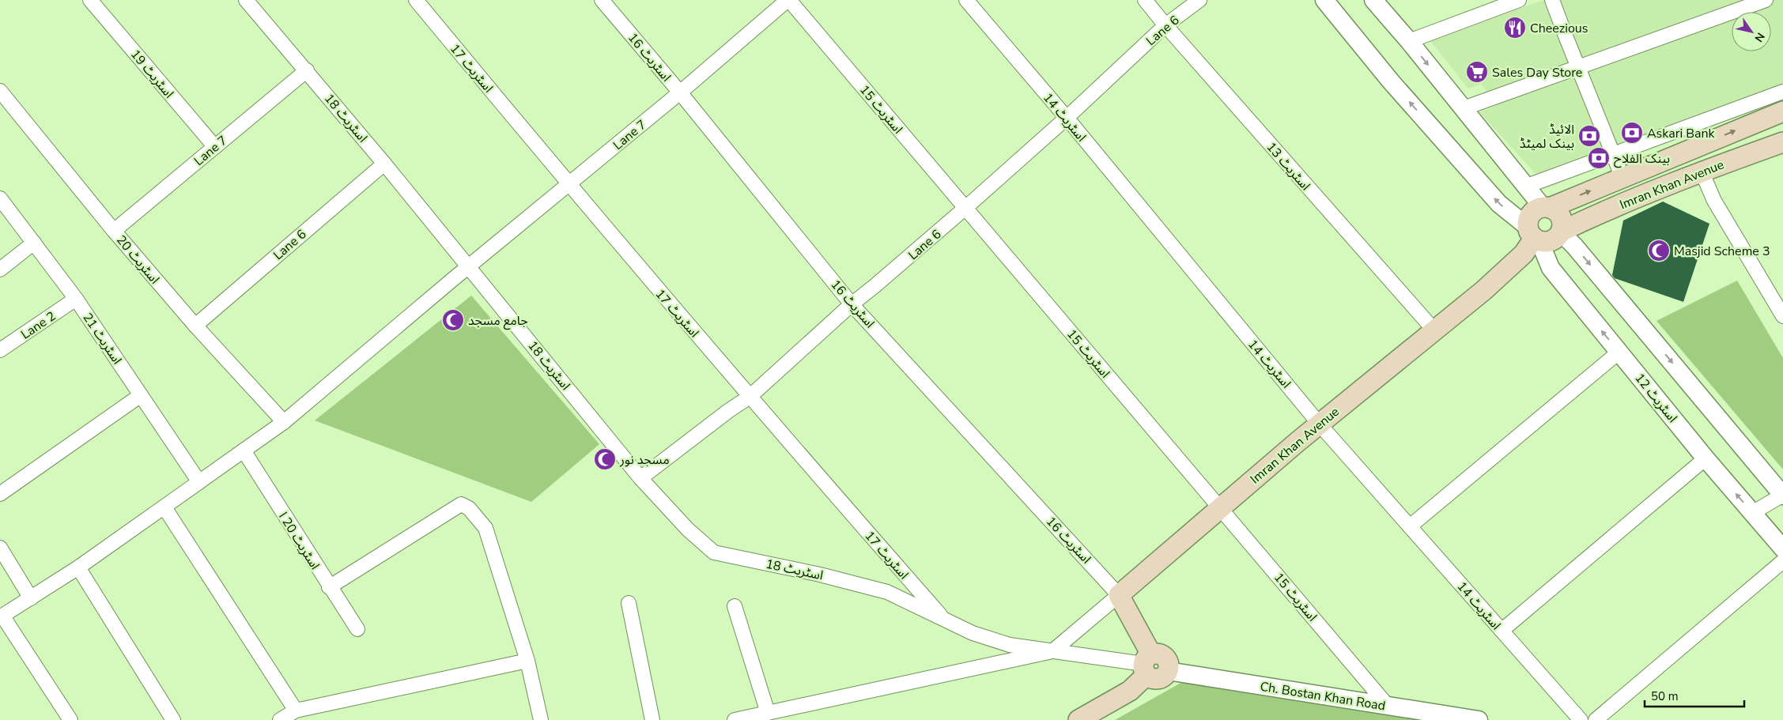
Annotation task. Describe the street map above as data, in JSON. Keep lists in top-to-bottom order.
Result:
{
  "streets": {
    "main road": ["Imran Khan Avenue"],
    "street": [
      "Lane 6",
      "اسٹریٹ 16",
      "اسٹریٹ 17",
      "اسٹریٹ 19",
      "اسٹریٹ 15",
      "اسٹریٹ 14",
      "اسٹریٹ 18",
      "Lane 7",
      "اسٹریٹ 13",
      "اسٹریٹ 20",
      "Lane 2",
      "اسٹریٹ 21",
      "اسٹریٹ 12",
      "اسٹریٹ 20 ا",
      "Ch. Bostan Khan Road"
    ]
  },
  "crossings": [
    ["Lane 6", "اسٹریٹ 16"],
    ["Lane 6", "اسٹریٹ 17"],
    ["Lane 6", "اسٹریٹ 15"],
    ["Lane 6", "اسٹریٹ 14"],
    ["Lane 6", "اسٹریٹ 18"],
    ["Lane 6", "اسٹریٹ 13"],
    ["Lane 6", "اسٹریٹ 20"],
    ["اسٹریٹ 16", "Lane 7"],
    ["اسٹریٹ 16", "Imran Khan Avenue"],
    ["اسٹریٹ 17", "اسٹریٹ 18"],
    ["اسٹریٹ 17", "Lane 7"],
    ["اسٹریٹ 19", "Lane 7"],
    ["اسٹریٹ 15", "Lane 7"],
    ["اسٹریٹ 15", "Imran Khan Avenue"],
    ["اسٹریٹ 15", "Ch. Bostan Khan Road"],
    ["اسٹریٹ 14", "Imran Khan Avenue"],
    ["اسٹریٹ 18", "Lane 7"],
    ["اسٹریٹ 18", "Imran Khan Avenue"],
    ["Lane 7", "اسٹریٹ 20"],
    ["Lane 7", "اسٹریٹ 21"],
    ["Lane 7", "اسٹریٹ 20 ا"],
    ["اسٹریٹ 13", "Imran Khan Avenue"],
    ["Imran Khan Avenue", "اسٹریٹ 12"],
    ["Lane 2", "اسٹریٹ 21"]
  ],
  "places": {
    "restaurant": ["Cheezious"],
    "supermarket": ["Sales Day Store"],
    "bank": ["Askari Bank", "الائیڈ بینک لمیٹڈ", "بینک الفلاح"],
    "mosque": ["Masjid Scheme 3", "جامع مسجد", "مسجد نور"]
  },
  "scale_bar": "50 m",
  "north": "bottom right"
}
